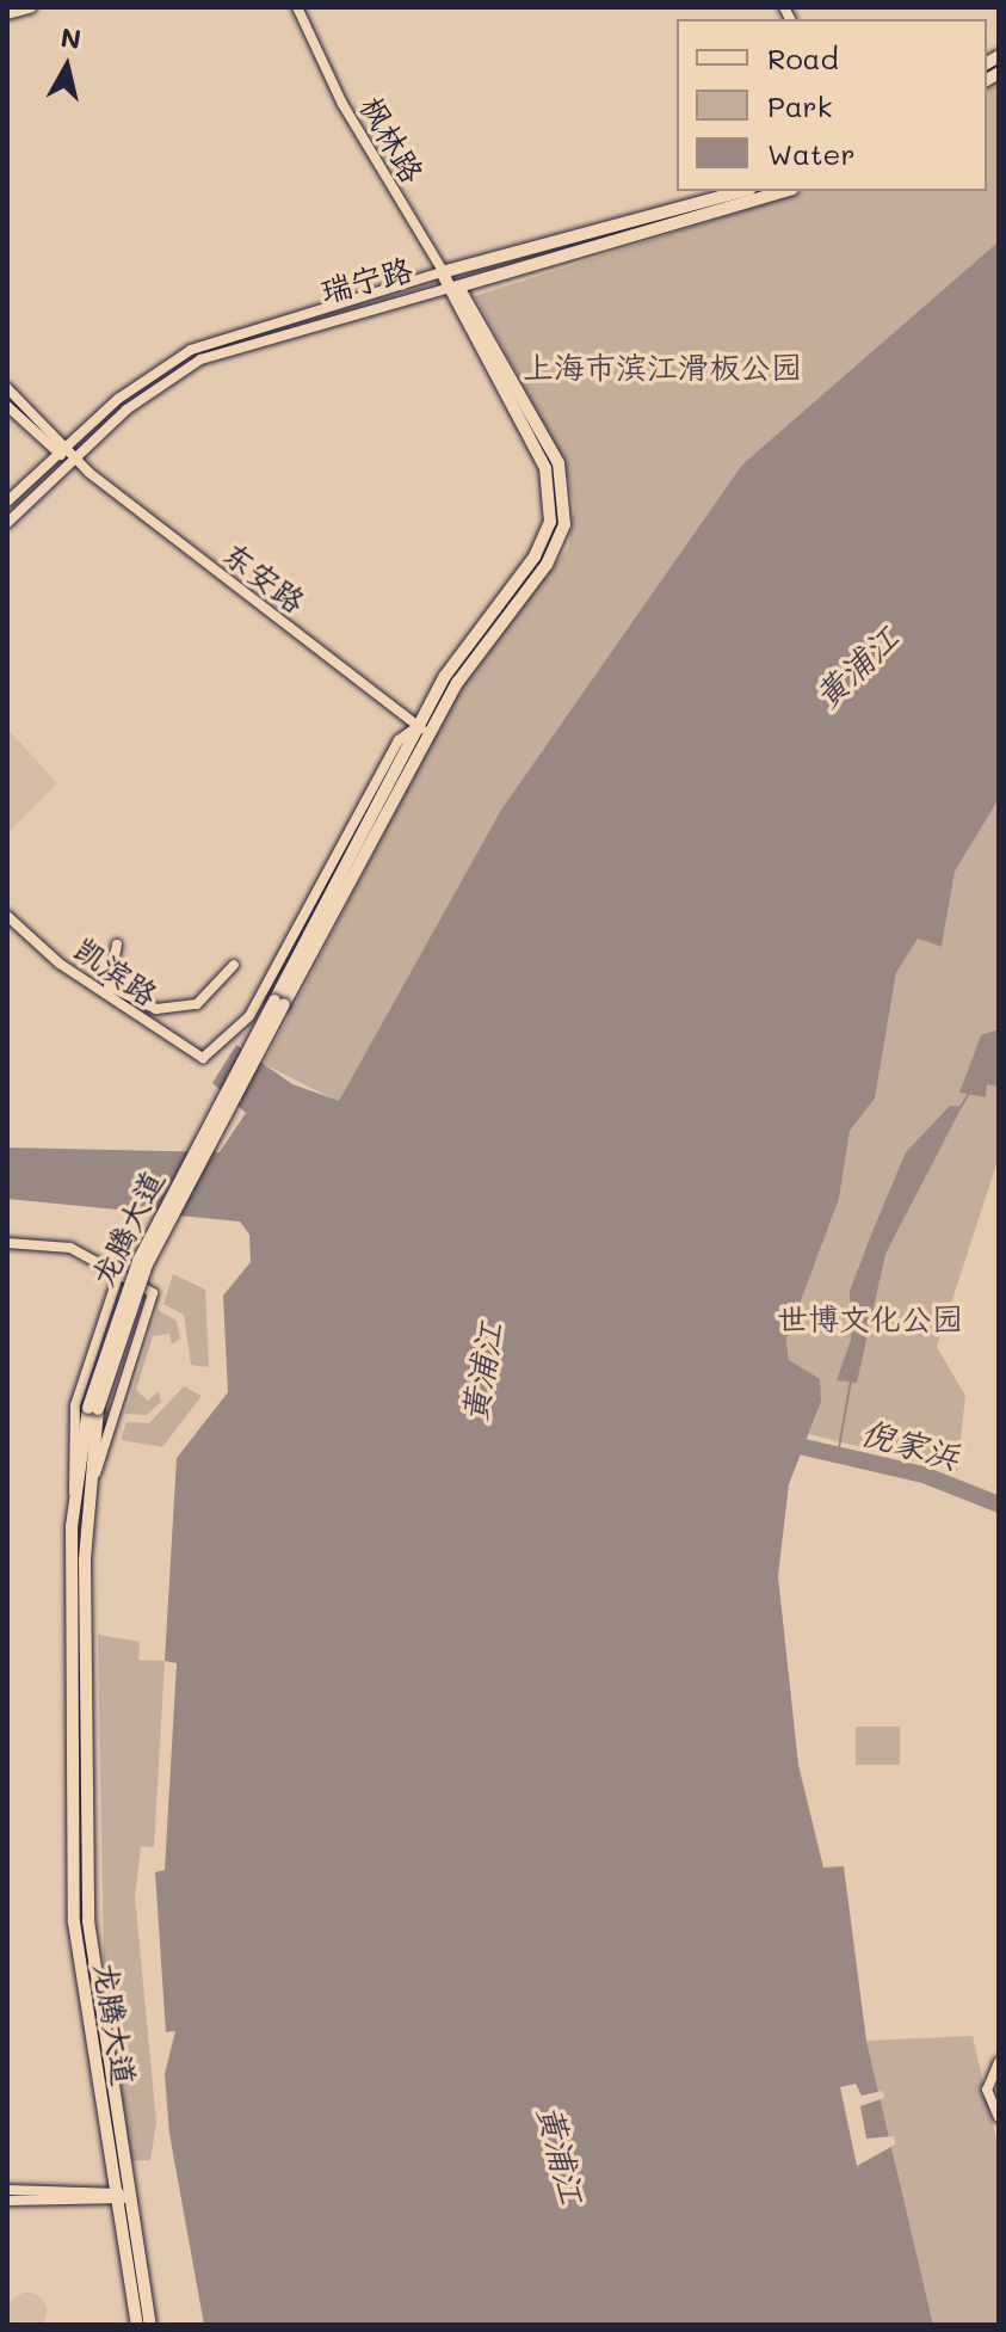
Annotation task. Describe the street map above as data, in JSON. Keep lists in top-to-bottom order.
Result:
{
  "streets": {
    "main road": ["瑞宁路", "龙腾大道"],
    "street": ["枫林路", "东安路", "凯滨路"]
  },
  "crossings": [
    ["枫林路", "瑞宁路"],
    ["枫林路", "龙腾大道"],
    ["瑞宁路", "东安路"],
    ["瑞宁路", "龙腾大道"],
    ["东安路", "凯滨路"],
    ["东安路", "龙腾大道"],
    ["凯滨路", "龙腾大道"]
  ],
  "water": ["黄浦江", "倪家浜"],
  "parks": ["上海市滨江滑板公园", "世博文化公园"],
  "legend": ["Road", "Park", "Water"],
  "north": "top"
}
